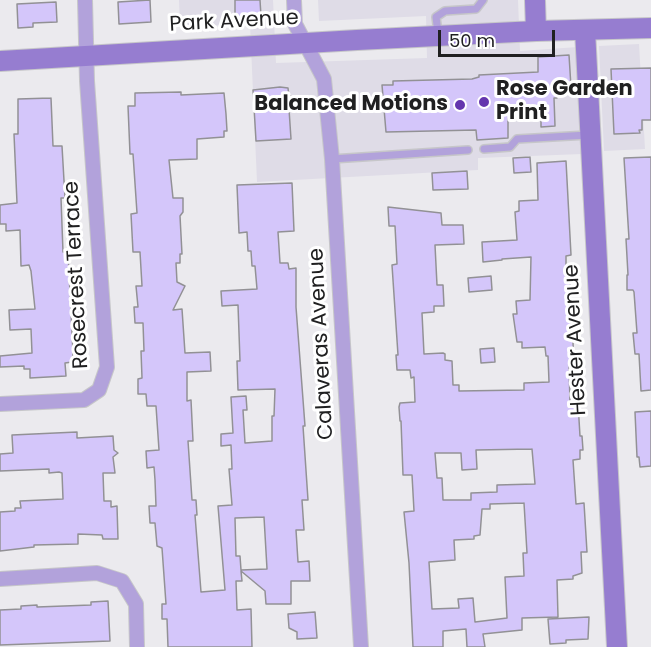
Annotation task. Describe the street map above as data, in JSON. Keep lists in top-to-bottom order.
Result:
{
  "streets": {
    "street": [
      "Park Avenue",
      "Rosecrest Terrace",
      "Hester Avenue",
      "Calaveras Avenue"
    ]
  },
  "crossings": [
    ["Park Avenue", "Rosecrest Terrace"],
    ["Park Avenue", "Hester Avenue"],
    ["Park Avenue", "Calaveras Avenue"]
  ],
  "places": ["Rose Garden Print", "Balanced Motions"],
  "scale_bar": "50 m"
}
